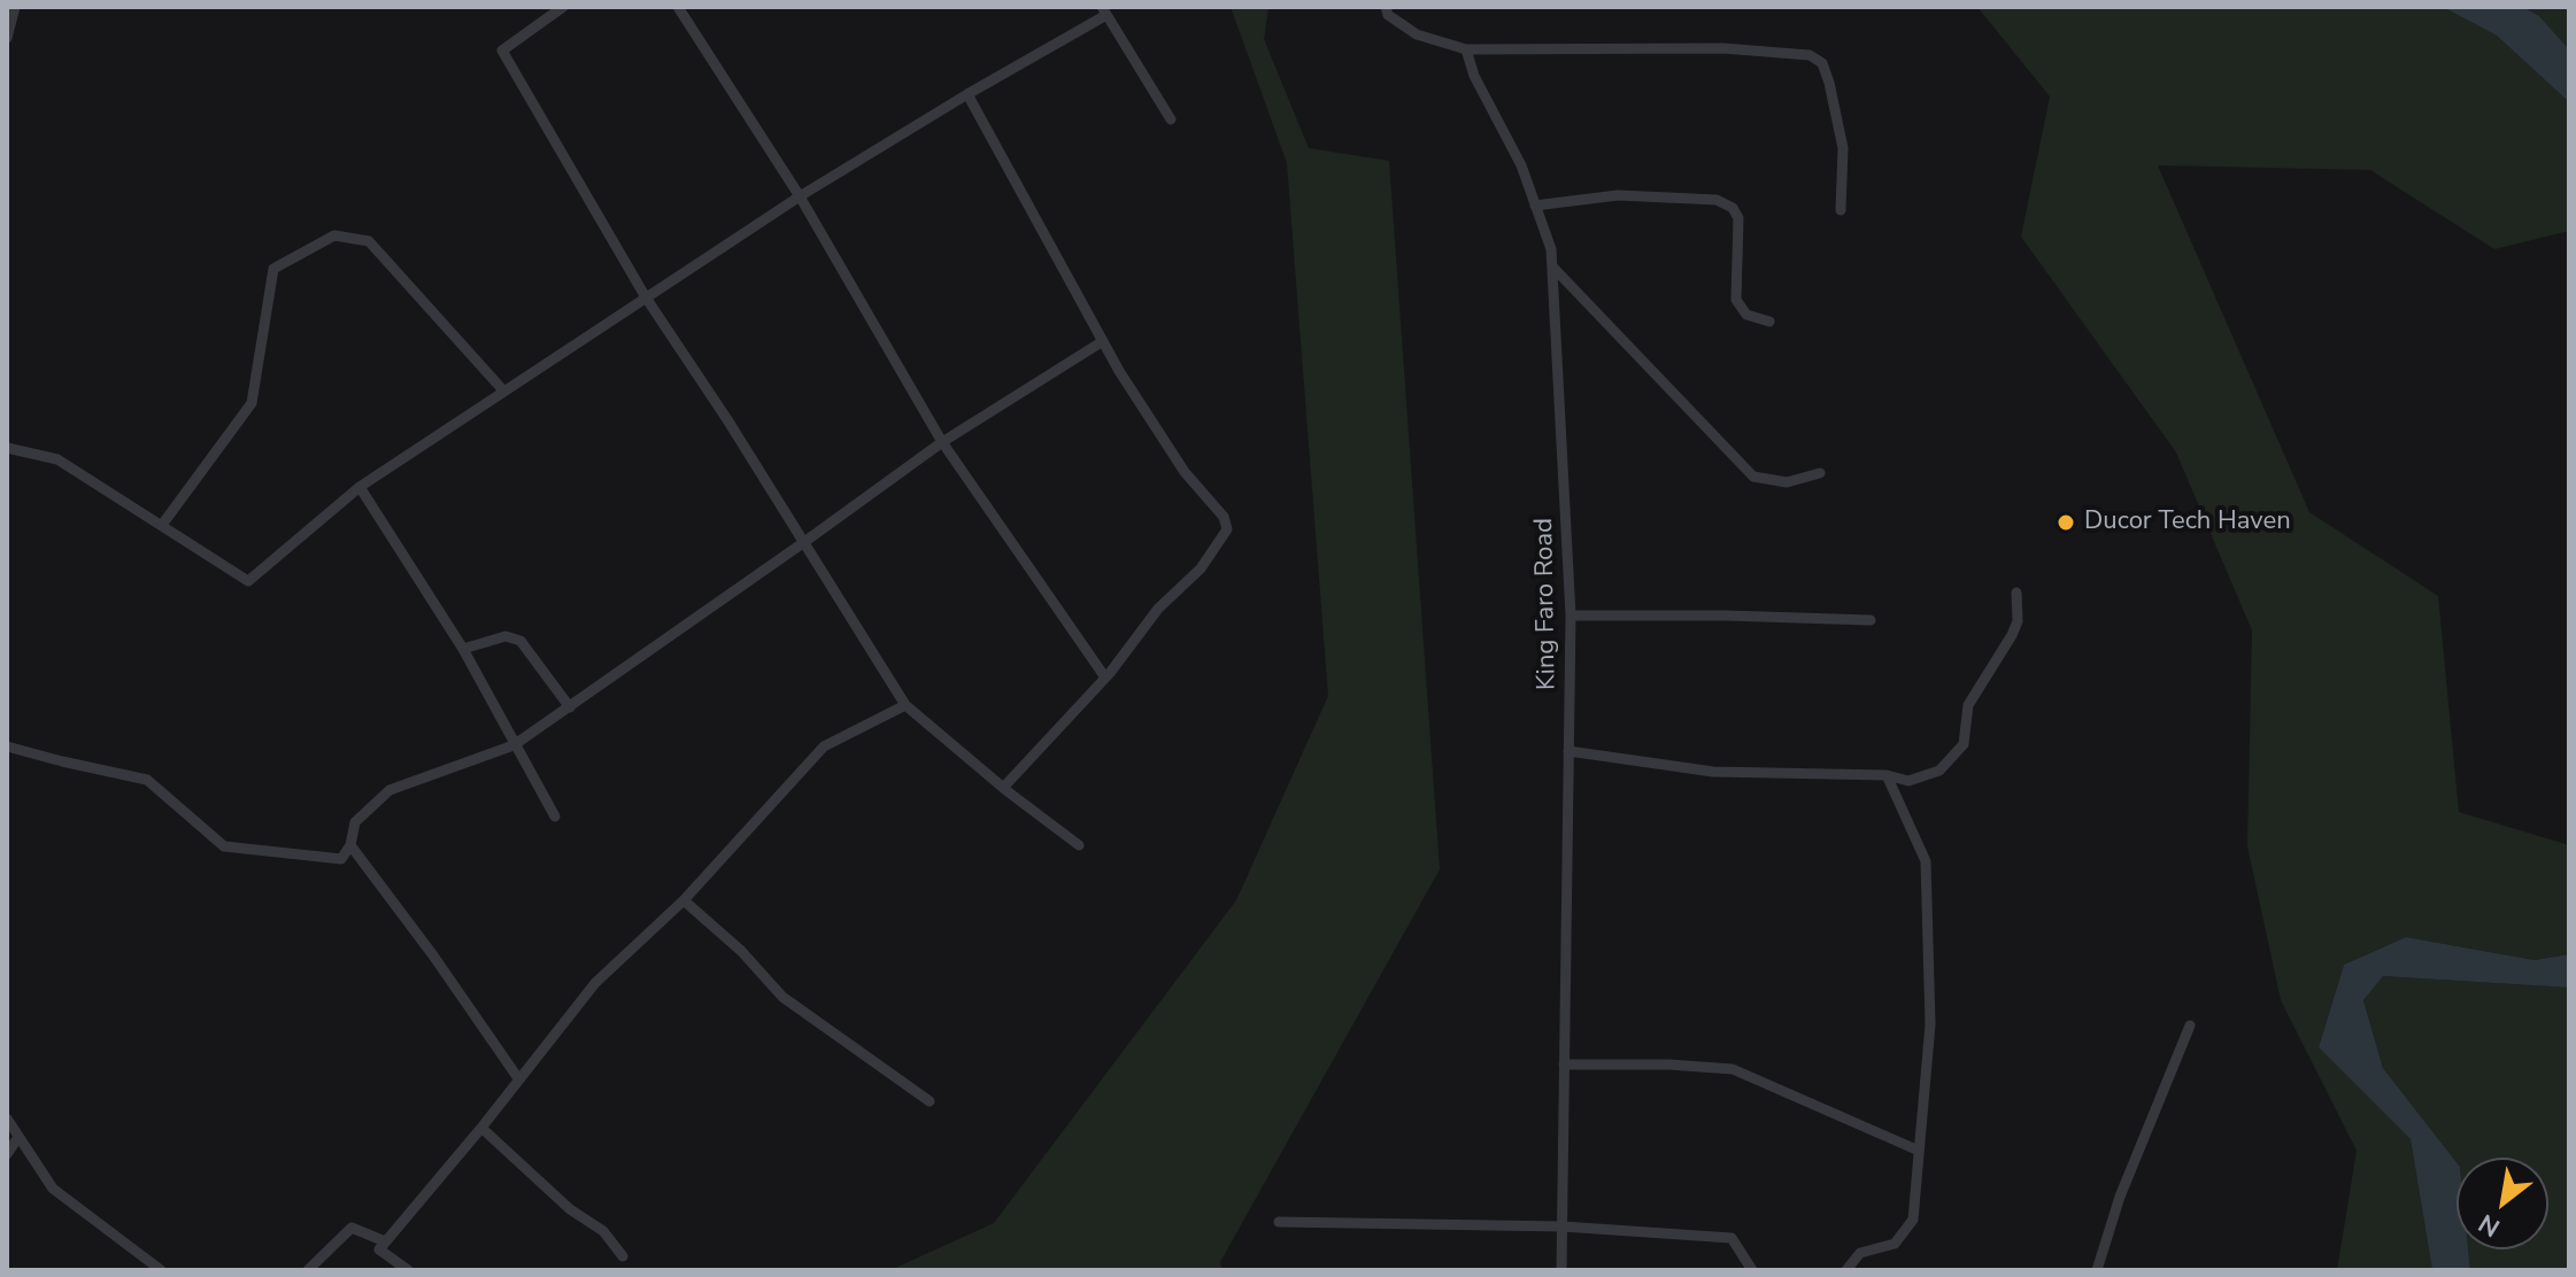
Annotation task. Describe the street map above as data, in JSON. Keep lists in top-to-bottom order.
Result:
{
  "streets": {
    "street": ["King Faro Road"]
  },
  "places": ["Ducor Tech Haven"],
  "north": "bottom left"
}
